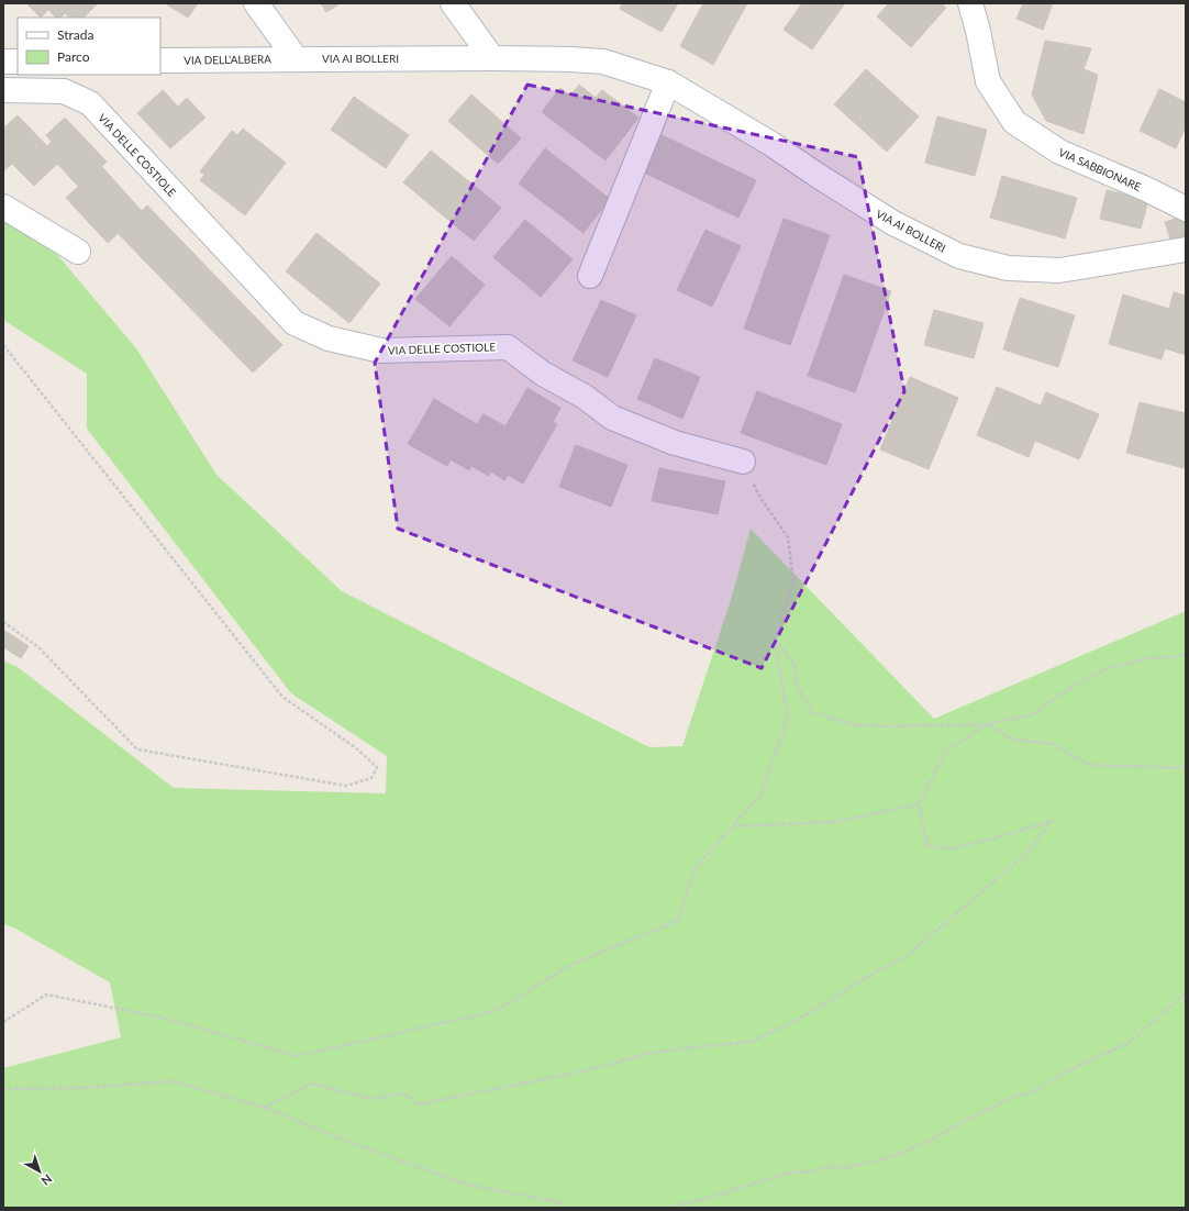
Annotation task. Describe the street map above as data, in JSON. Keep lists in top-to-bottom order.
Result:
{
  "streets": {
    "street": [
      "VIA AI BOLLERI",
      "VIA DELL'ALBERA",
      "VIA DELLE COSTIOLE",
      "VIA SABBIONARE"
    ]
  },
  "crossings": [
    ["VIA AI BOLLERI", "VIA DELL'ALBERA"]
  ],
  "legend": ["Strada", "Parco"],
  "north": "bottom right"
}
